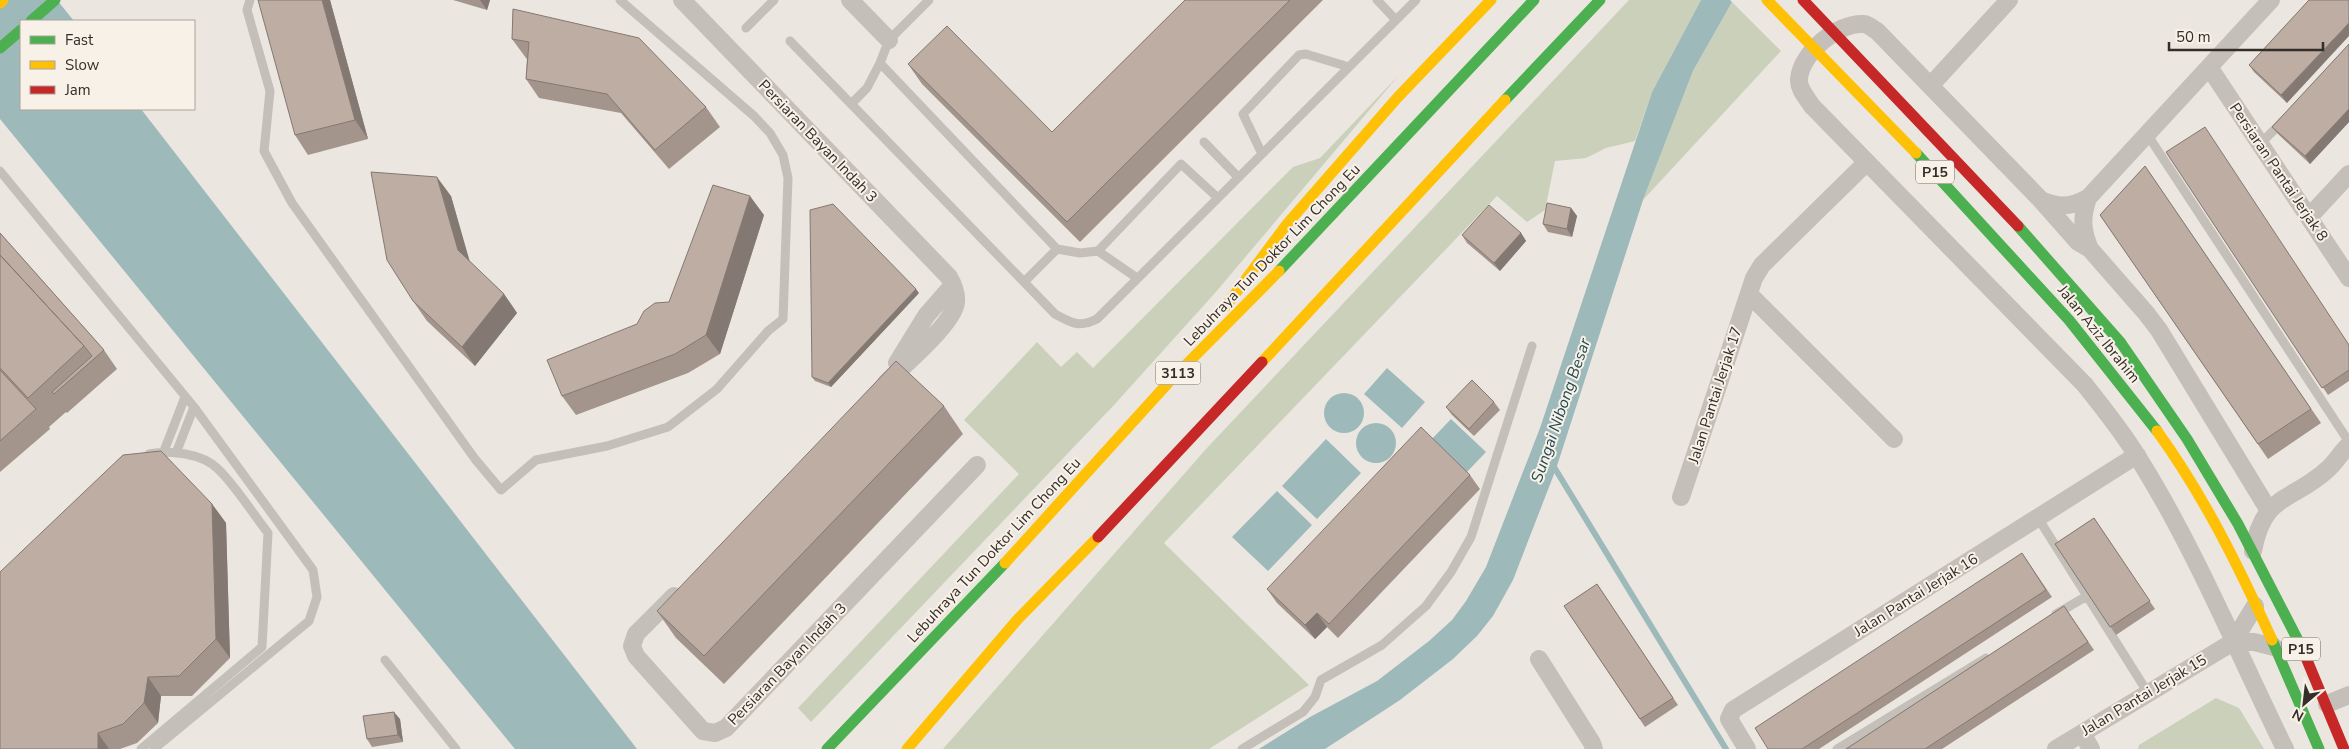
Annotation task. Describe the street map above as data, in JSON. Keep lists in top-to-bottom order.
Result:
{
  "streets": {
    "main road": [
      "P15",
      "Lebuhraya Tun Doktor Lim Chong Eu",
      "Jalan Aziz Ibrahim",
      "3113"
    ],
    "street": [
      "Persiaran Bayan Indah 3",
      "Persiaran Pantai Jerjak 8",
      "Jalan Pantai Jerjak 17",
      "Jalan Pantai Jerjak 16",
      "Jalan Pantai Jerjak 15"
    ]
  },
  "crossings": [
    ["Jalan Aziz Ibrahim", "Jalan Pantai Jerjak 15"]
  ],
  "water": ["Sungai Nibong Besar"],
  "legend": ["Fast", "Slow", "Jam"],
  "scale_bar": "50 m",
  "north": "bottom left"
}
